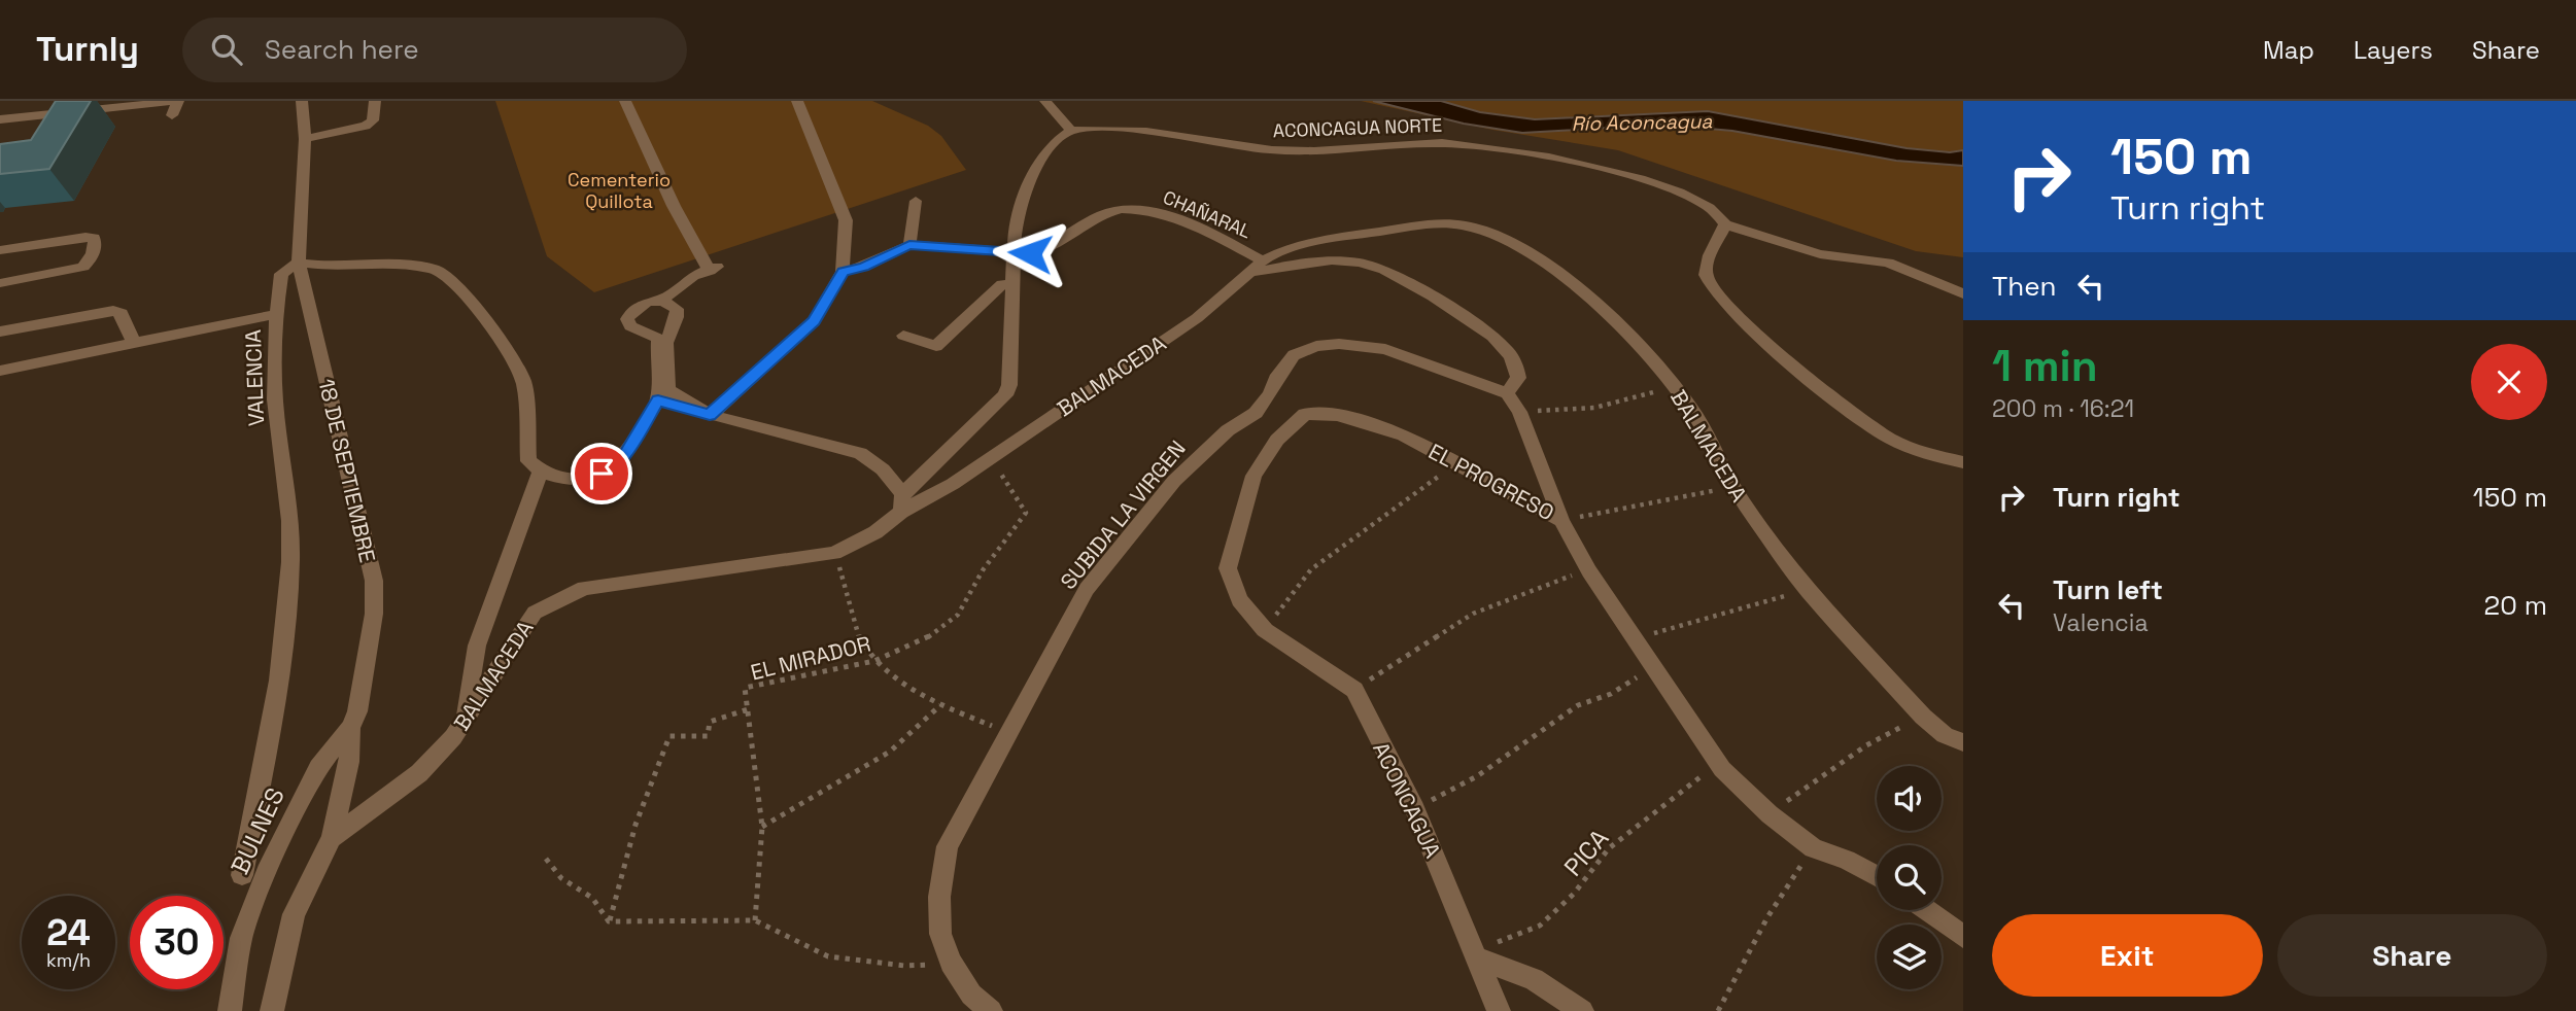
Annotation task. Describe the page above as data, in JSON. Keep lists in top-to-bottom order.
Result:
{
  "streets": {
    "street": [
      "ACONCAGUA NORTE",
      "CHAÑARAL",
      "BALMACEDA",
      "VALENCIA",
      "18 DE SEPTIEMBRE",
      "EL PROGRESO",
      "SUBIDA LA VIRGEN",
      "ACONCAGUA",
      "BULNES"
    ],
    "path": ["EL MIRADOR", "PICA"]
  },
  "crossings": [
    ["CHAÑARAL", "BALMACEDA"],
    ["BALMACEDA", "18 DE SEPTIEMBRE"],
    ["BALMACEDA", "EL MIRADOR"],
    ["VALENCIA", "18 DE SEPTIEMBRE"],
    ["18 DE SEPTIEMBRE", "BULNES"],
    ["EL PROGRESO", "ACONCAGUA"],
    ["EL PROGRESO", "PICA"],
    ["ACONCAGUA", "PICA"]
  ],
  "water": ["Río Aconcagua"],
  "parks": ["Cementerio Quillota"],
  "page": {
    "header": "Turnly",
    "search": "Search here",
    "nav": ["Map", "Layers", "Share"],
    "turn": ["150 m", "Turn right"],
    "then": "Then",
    "heading": ["1 min", "200 m · 16:21"],
    "list": [
      {
        "name": "Turn right",
        "value": "150 m"
      },
      {
        "name": "Turn left",
        "note": "Valencia",
        "value": "20 m"
      }
    ],
    "speed": "24 km/h",
    "limit": "30",
    "buttons": ["Exit", "Share"]
  }
}
